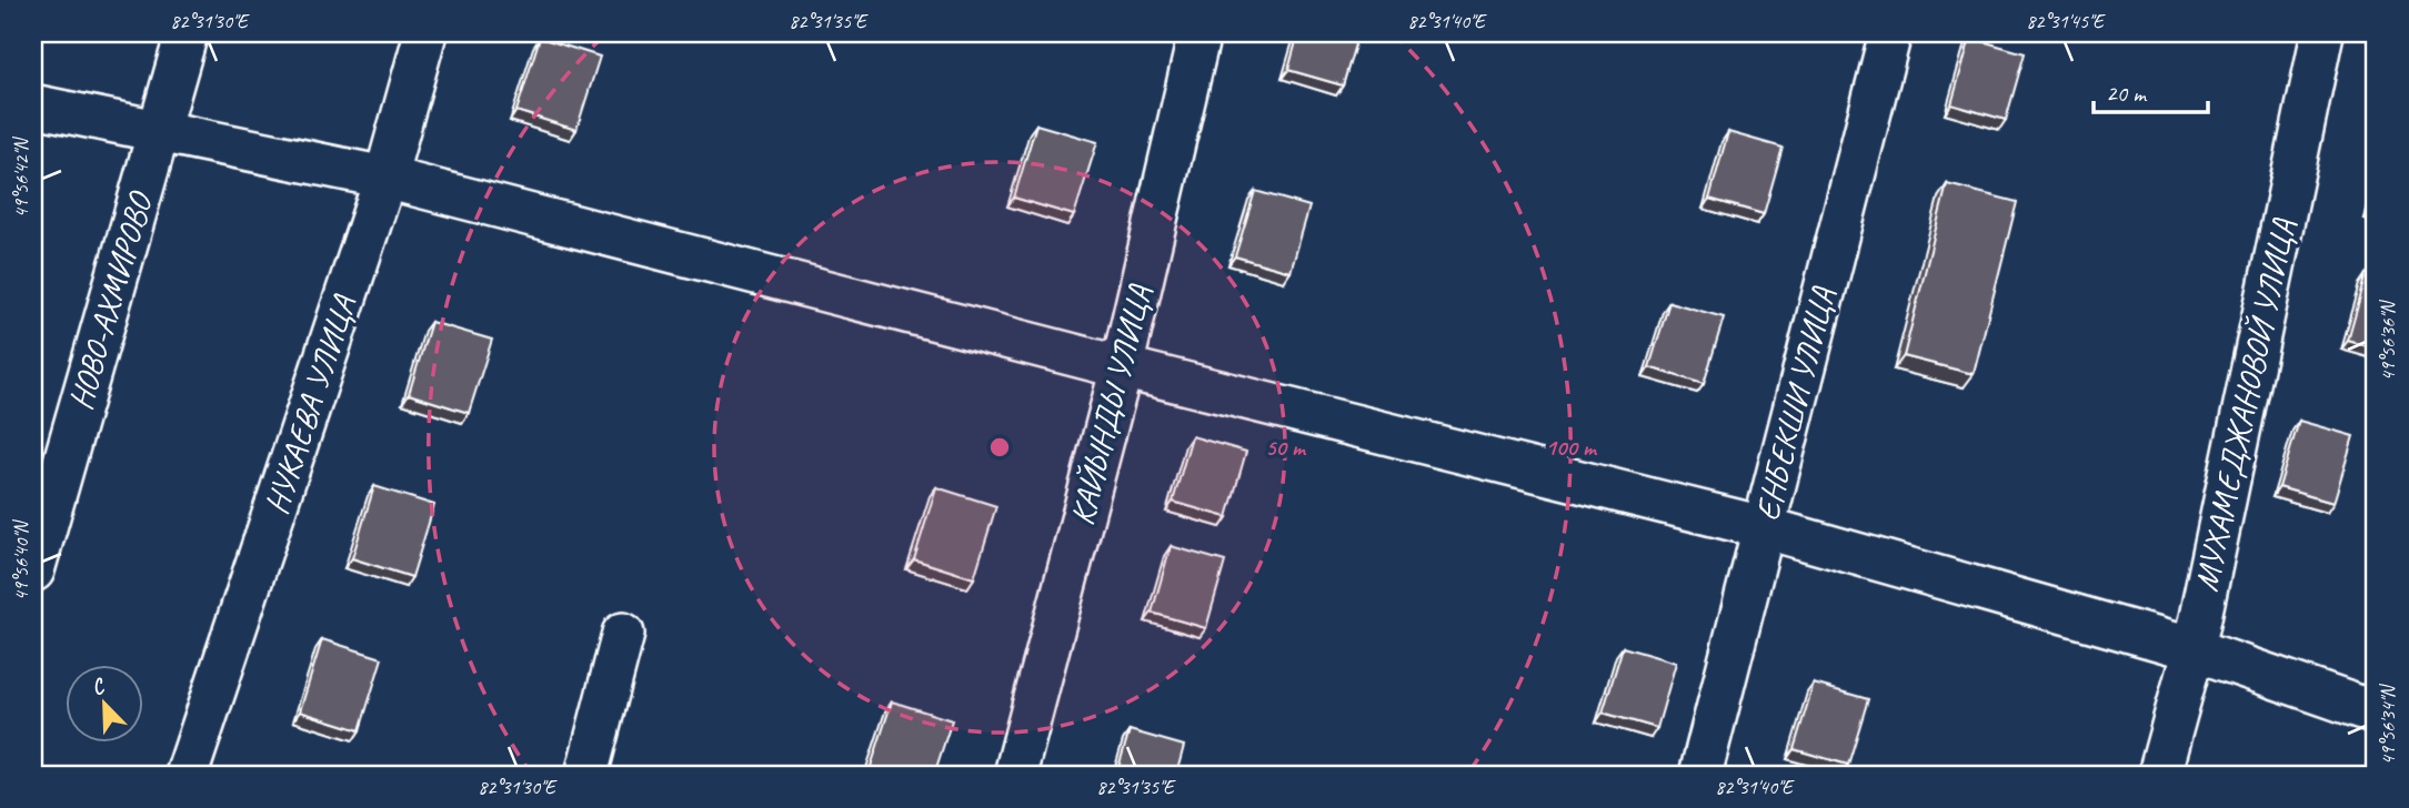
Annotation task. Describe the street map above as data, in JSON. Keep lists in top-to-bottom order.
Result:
{
  "streets": {
    "street": [
      "НОВО-АХМИРОВО",
      "ЕНБЕКШИ УЛИЦА",
      "НУКАЕВА УЛИЦА",
      "КАЙЫНДЫ УЛИЦА",
      "МУХАМЕДЖАНОВОЙ УЛИЦА"
    ]
  },
  "scale_bar": "20 m",
  "north": "top left",
  "coordinates": [
    "82°31'30\"E",
    "82°31'35\"E",
    "82°31'40\"E",
    "82°31'45\"E",
    "49°56'42\"N",
    "49°56'36\"N",
    "49°56'40\"N",
    "49°56'34\"N"
  ],
  "rings": ["50 m", "100 m"]
}
